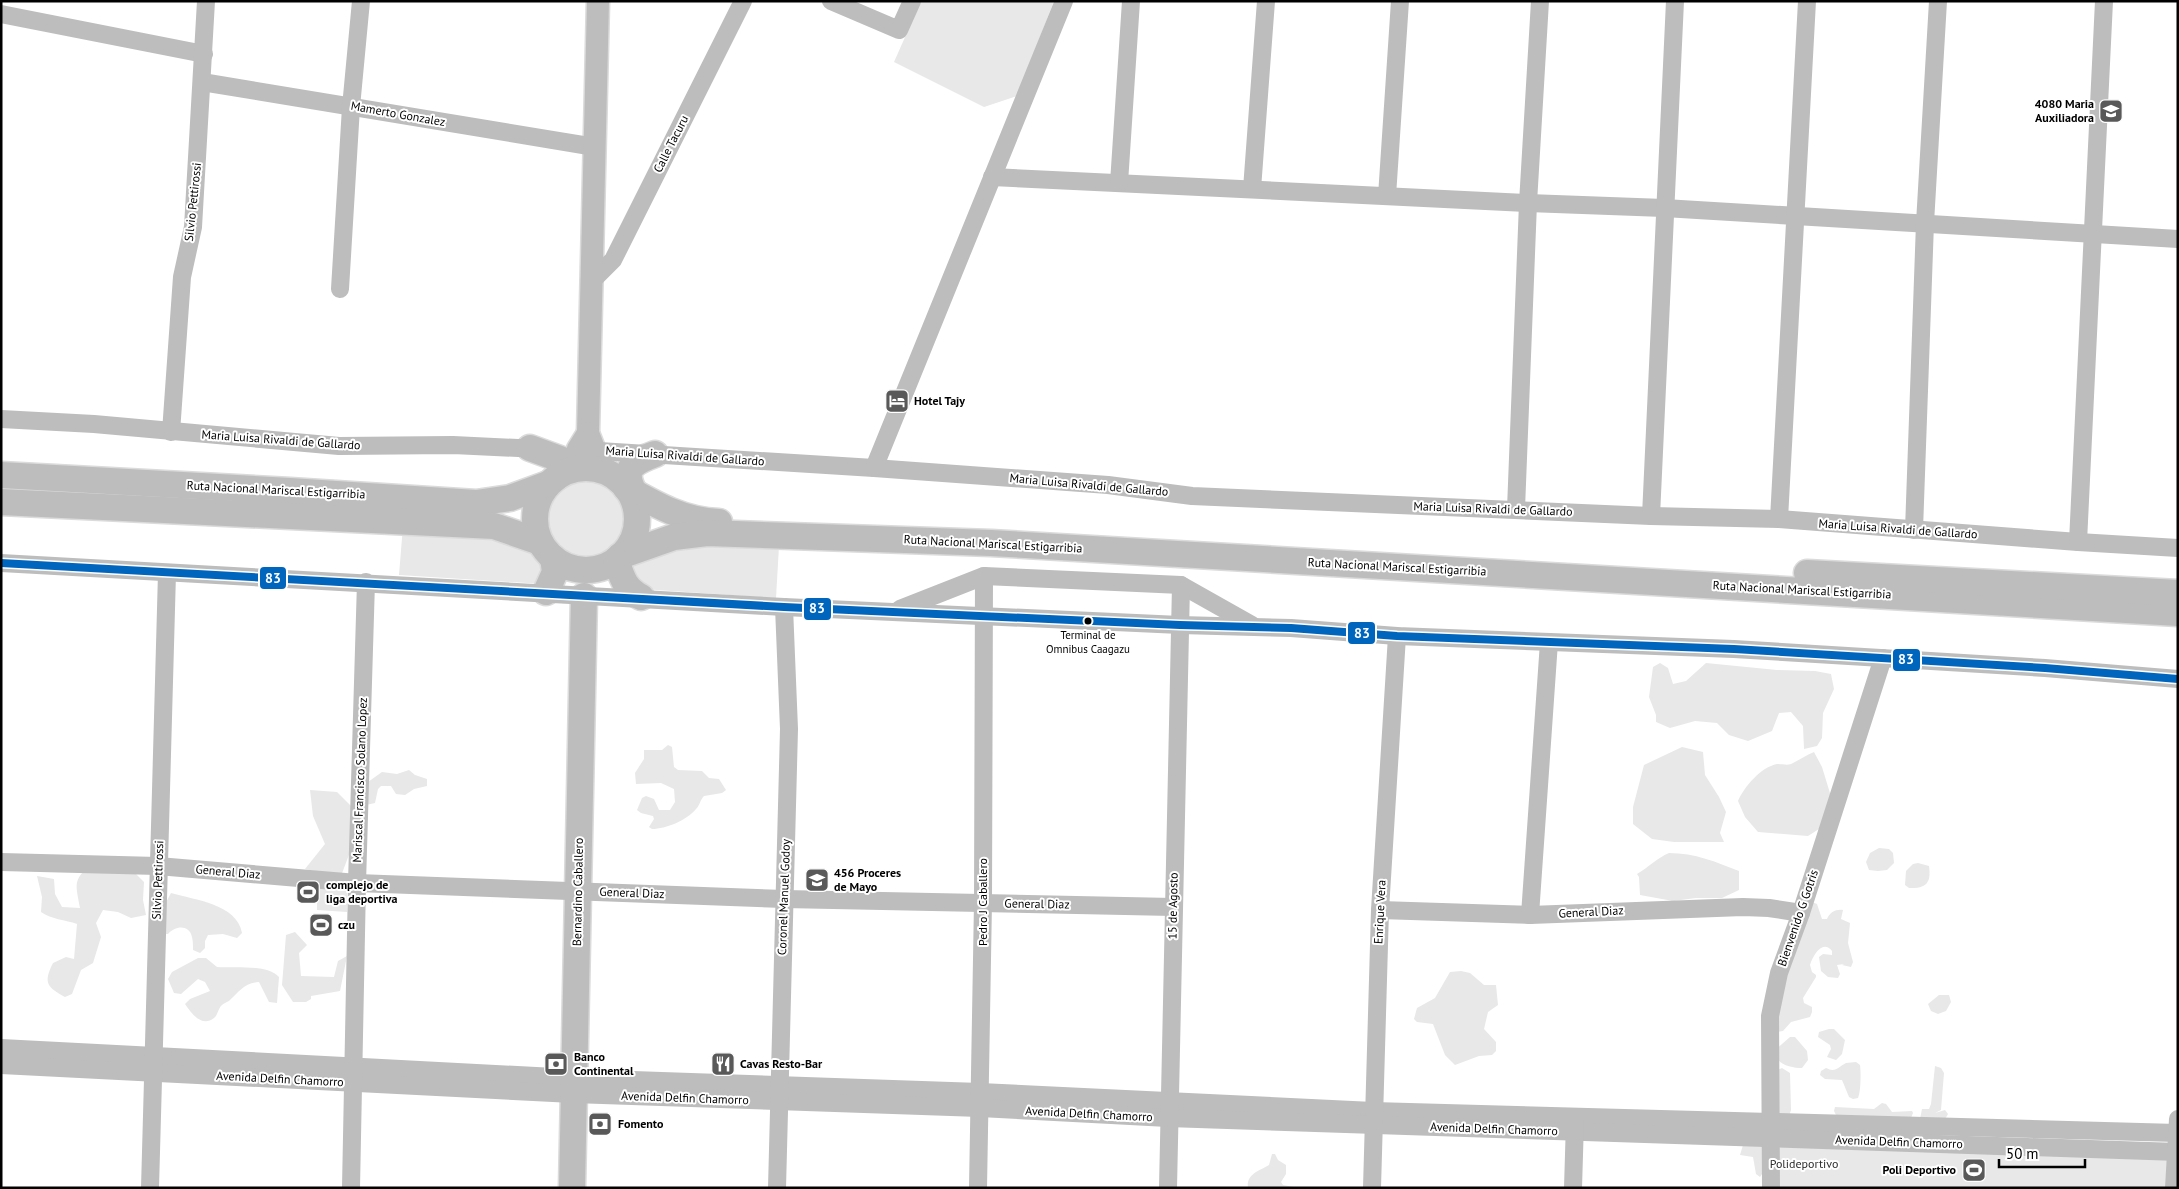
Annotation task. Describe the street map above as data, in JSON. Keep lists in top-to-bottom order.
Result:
{
  "streets": {
    "highway": ["Ruta Nacional Mariscal Estigarribia", "Bernardino Caballero"],
    "street": [
      "Mamerto Gonzalez",
      "Calle Tacuru",
      "Silvio Pettirossi",
      "Maria Luisa Rivaldi de Gallardo",
      "Mariscal Francisco Solano Lopez",
      "General Diaz",
      "Coronel Manuel Godoy",
      "Pedro J Caballero",
      "15 de Agosto",
      "Enrique Vera",
      "Bienvenido G Gotris",
      "Avenida Delfin Chamorro"
    ]
  },
  "crossings": [
    ["Mamerto Gonzalez", "Silvio Pettirossi"],
    ["Silvio Pettirossi", "Maria Luisa Rivaldi de Gallardo"],
    ["Silvio Pettirossi", "General Diaz"],
    ["Silvio Pettirossi", "Avenida Delfin Chamorro"],
    ["Maria Luisa Rivaldi de Gallardo", "Ruta Nacional Mariscal Estigarribia"],
    ["Mariscal Francisco Solano Lopez", "General Diaz"],
    ["Mariscal Francisco Solano Lopez", "Avenida Delfin Chamorro"],
    ["General Diaz", "Bernardino Caballero"],
    ["General Diaz", "Coronel Manuel Godoy"],
    ["General Diaz", "Pedro J Caballero"],
    ["General Diaz", "15 de Agosto"],
    ["General Diaz", "Enrique Vera"],
    ["General Diaz", "Bienvenido G Gotris"],
    ["Bernardino Caballero", "Avenida Delfin Chamorro"],
    ["Coronel Manuel Godoy", "Avenida Delfin Chamorro"],
    ["Pedro J Caballero", "Avenida Delfin Chamorro"],
    ["15 de Agosto", "Avenida Delfin Chamorro"],
    ["Enrique Vera", "Avenida Delfin Chamorro"],
    ["Bienvenido G Gotris", "Avenida Delfin Chamorro"]
  ],
  "parks": ["Polideportivo"],
  "places": {
    "school or university": ["4080 Maria Auxiliadora", "456 Proceres de Mayo"],
    "hotel": ["Hotel Tajy"],
    "other": ["Terminal de Omnibus Caagazu"],
    "sports": ["complejo de liga deportiva", "czu", "Poli Deportivo"],
    "bank": ["Banco Continental", "Fomento"],
    "restaurant": ["Cavas Resto-Bar"]
  },
  "lines": ["transit line 83"],
  "scale_bar": "50 m"
}
